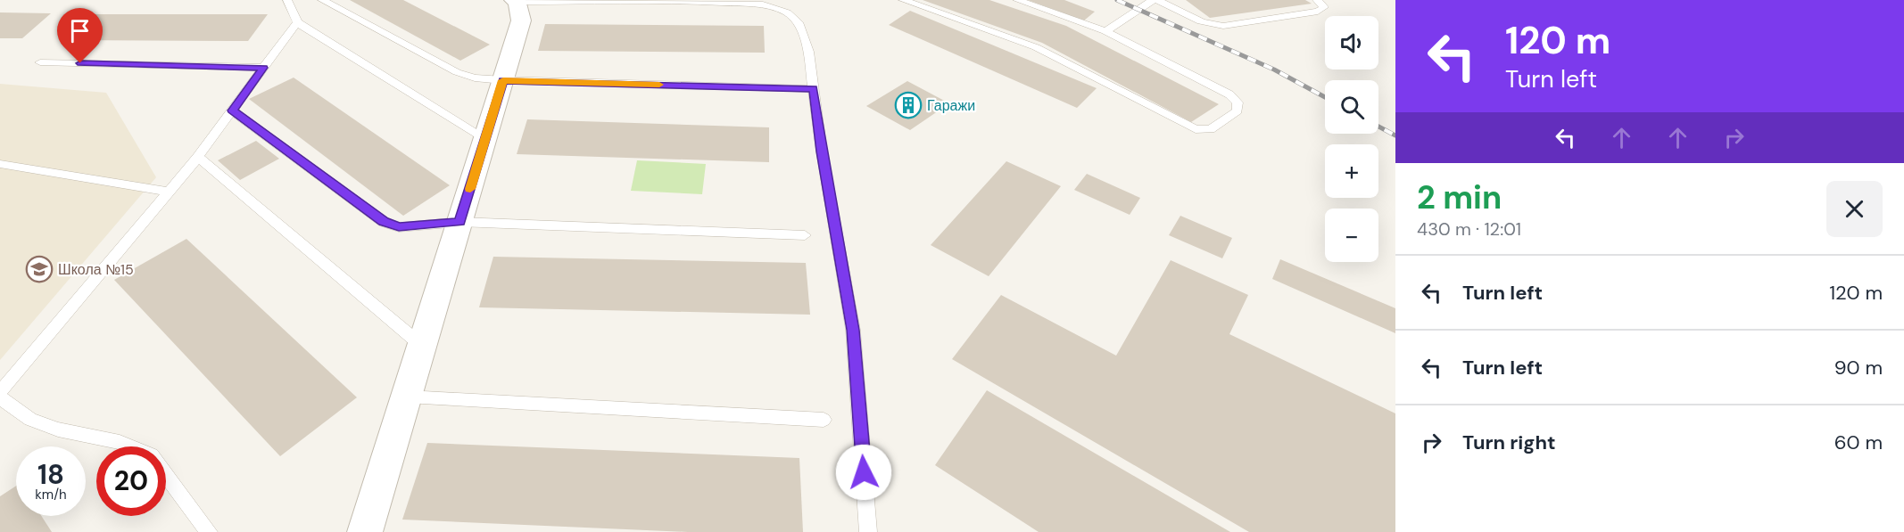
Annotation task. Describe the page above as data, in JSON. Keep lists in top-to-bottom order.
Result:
{
  "places": {
    "building": ["Гаражи"],
    "school or university": ["Школа №15"]
  },
  "page": {
    "turn": ["120 m", "Turn left"],
    "map_buttons": ["+", "−"],
    "heading": ["2 min", "430 m · 12:01"],
    "list": [
      {
        "name": "Turn left",
        "value": "120 m"
      },
      {
        "name": "Turn left",
        "value": "90 m"
      },
      {
        "name": "Turn right",
        "value": "60 m"
      }
    ],
    "speed": "18 km/h",
    "limit": "20"
  }
}
